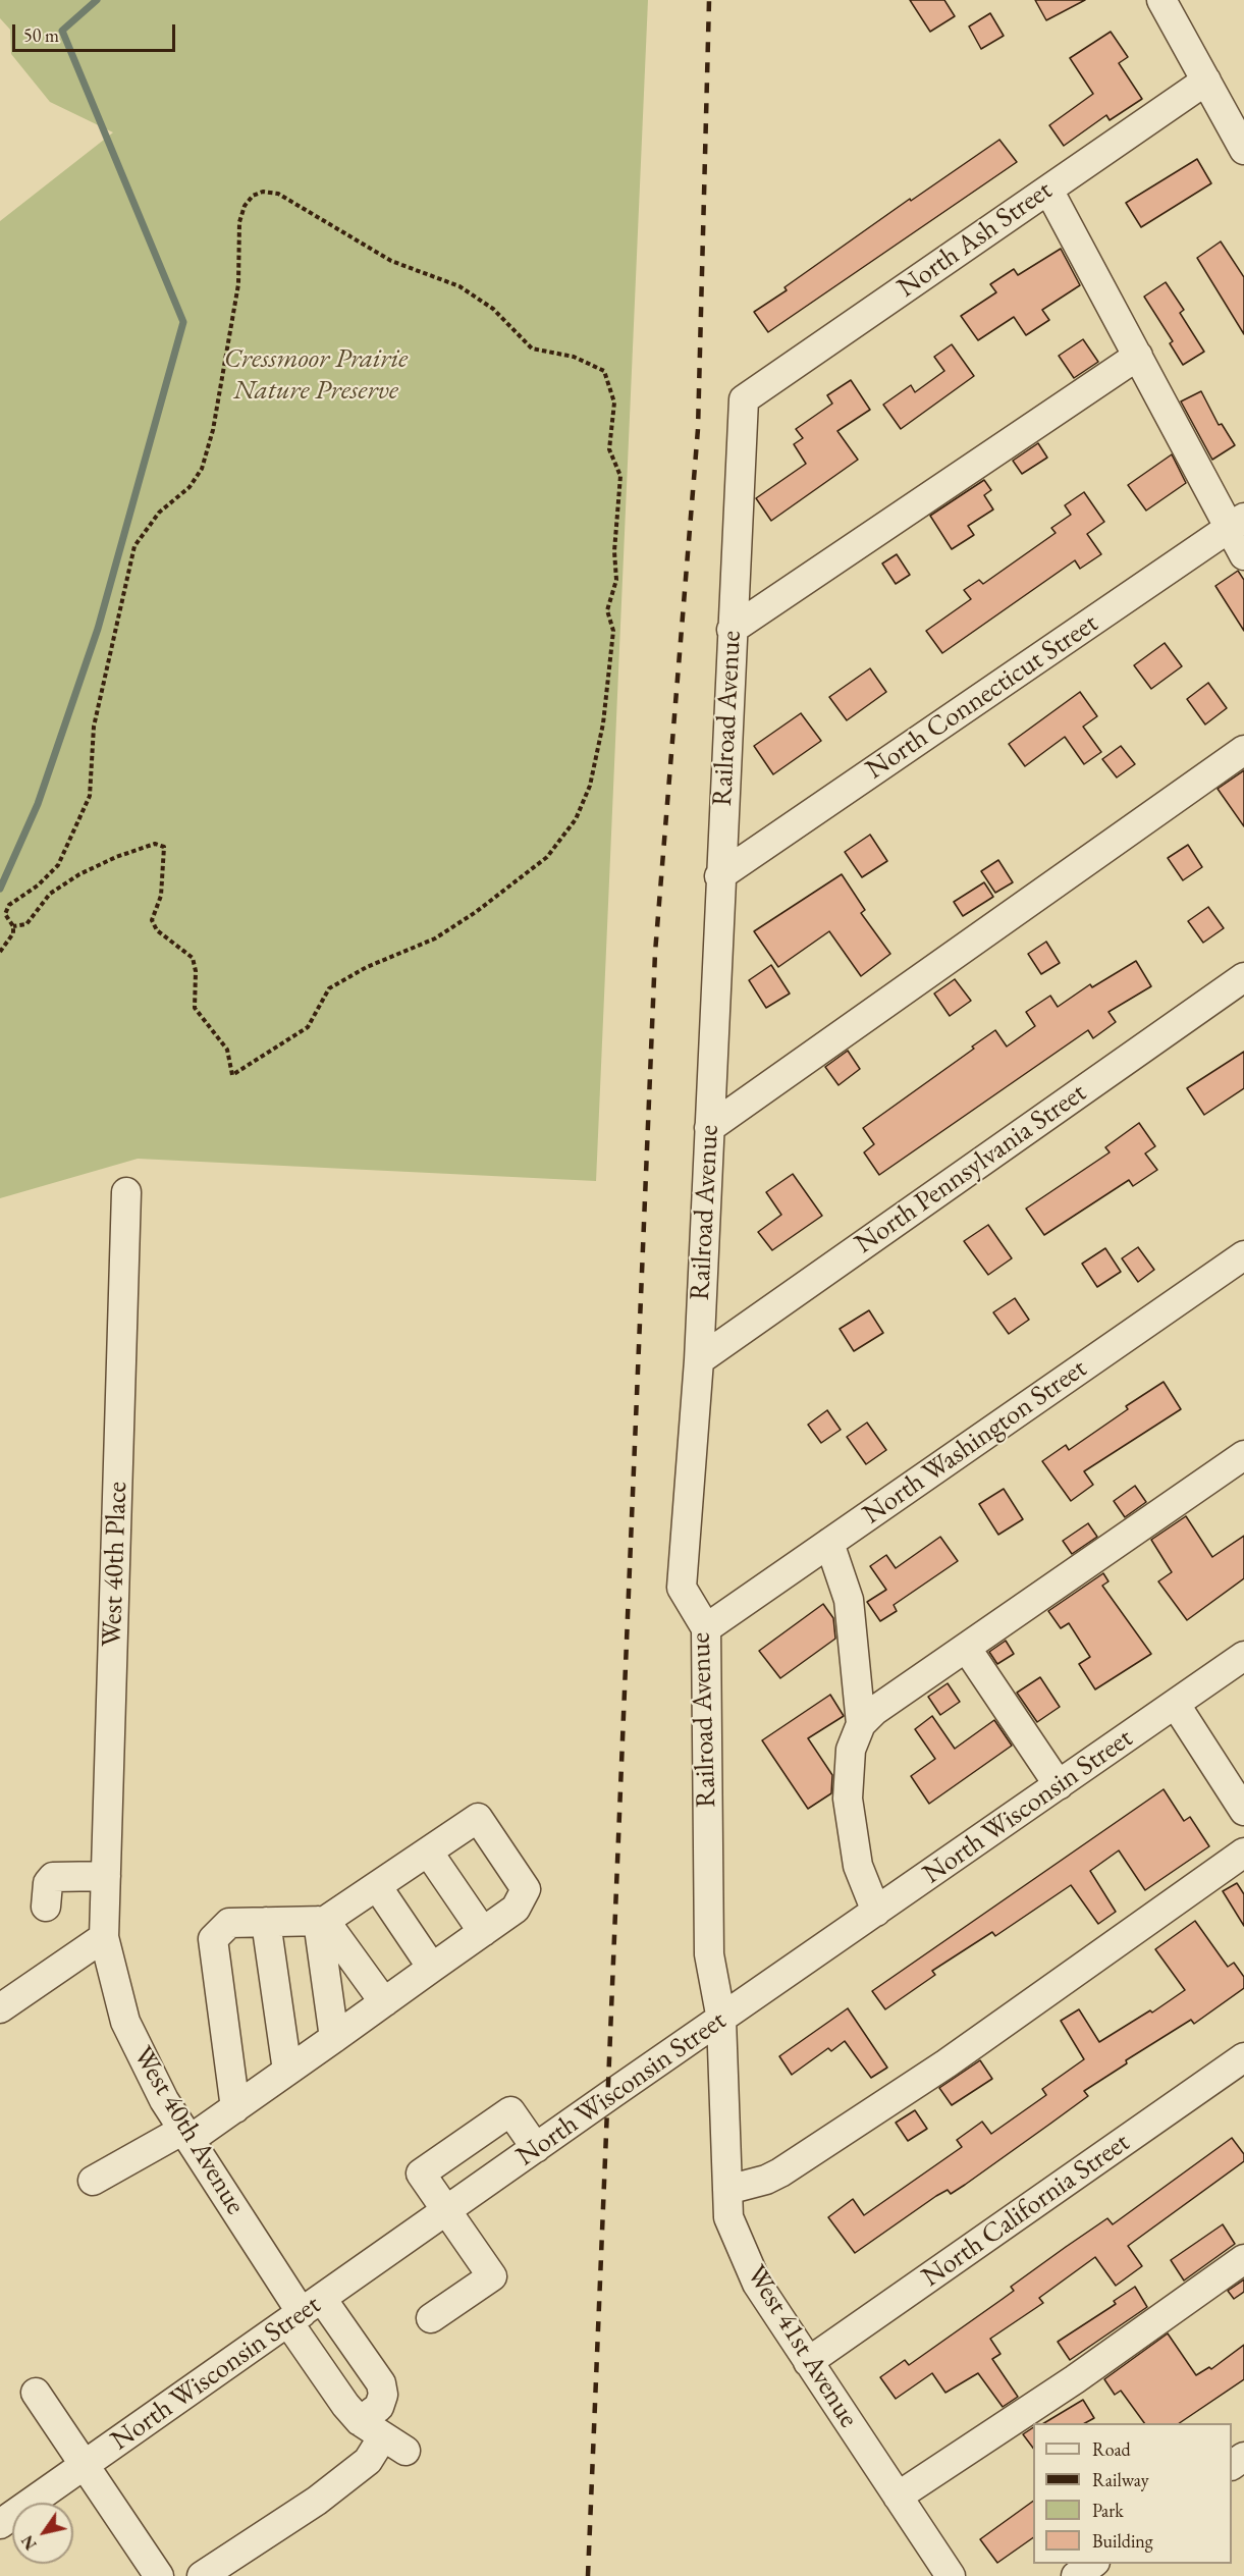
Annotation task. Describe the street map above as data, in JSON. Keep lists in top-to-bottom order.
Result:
{
  "streets": {
    "street": [
      "North Ash Street",
      "North Connecticut Street",
      "Railroad Avenue",
      "North Pennsylvania Street",
      "North Washington Street",
      "West 40th Place",
      "North Wisconsin Street",
      "West 40th Avenue",
      "North California Street",
      "West 41st Avenue"
    ]
  },
  "crossings": [
    ["North Ash Street", "Railroad Avenue"],
    ["North Connecticut Street", "Railroad Avenue"],
    ["Railroad Avenue", "North Pennsylvania Street"],
    ["Railroad Avenue", "North Washington Street"],
    ["Railroad Avenue", "North Wisconsin Street"],
    ["Railroad Avenue", "West 41st Avenue"],
    ["West 40th Place", "West 40th Avenue"],
    ["North Wisconsin Street", "West 40th Avenue"],
    ["North Wisconsin Street", "West 41st Avenue"],
    ["North California Street", "West 41st Avenue"]
  ],
  "parks": ["Cressmoor Prairie Nature Preserve"],
  "legend": [
    "Road",
    "Railway",
    "Park",
    "Building"
  ],
  "scale_bar": "50 m",
  "north": "bottom left"
}
